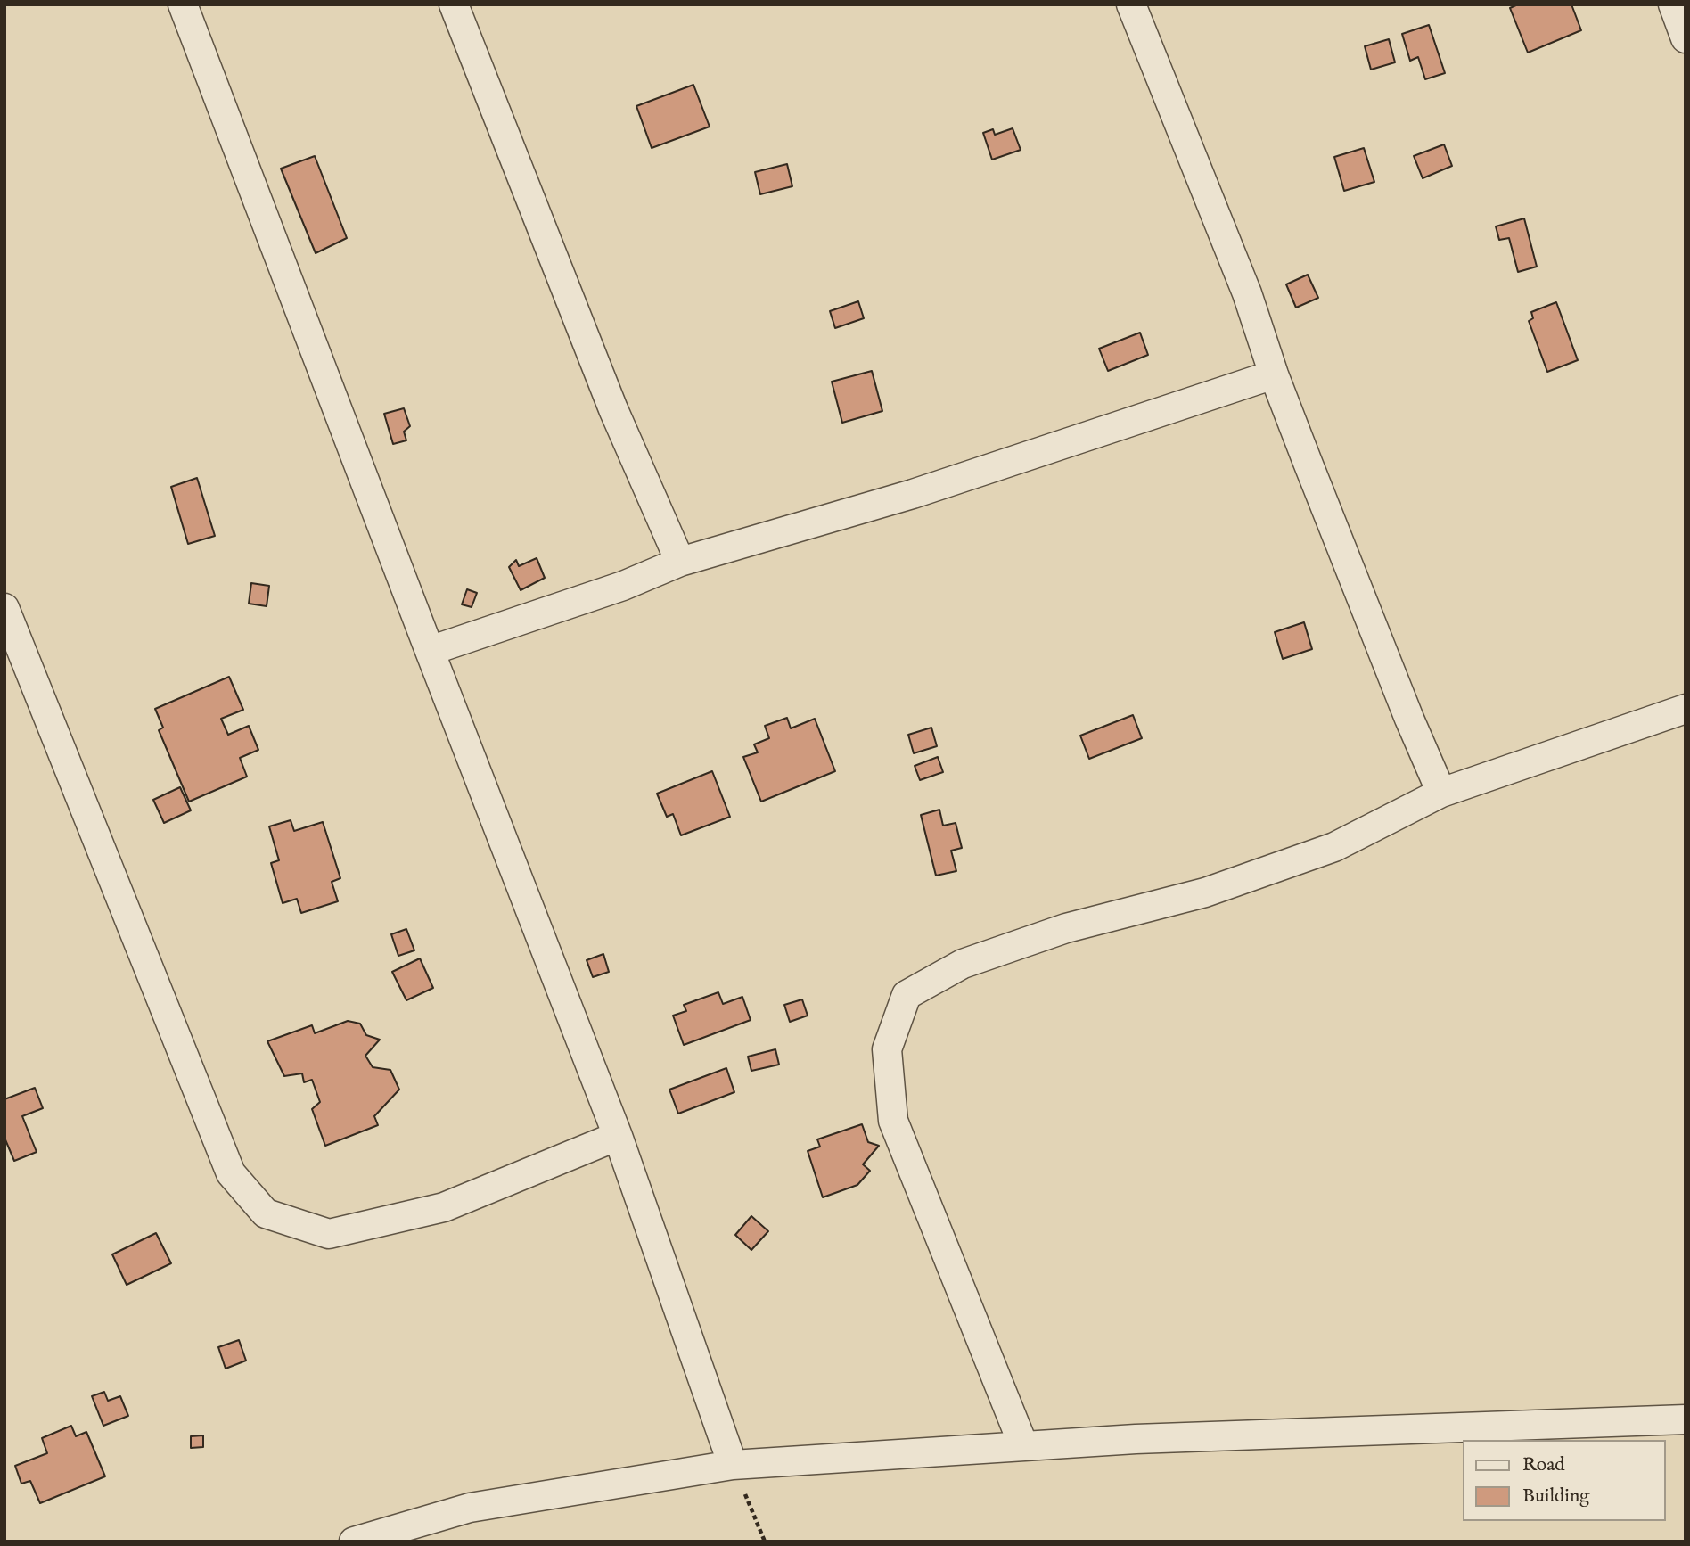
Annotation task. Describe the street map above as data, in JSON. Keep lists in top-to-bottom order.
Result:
{
  "legend": ["Road", "Building"]
}
